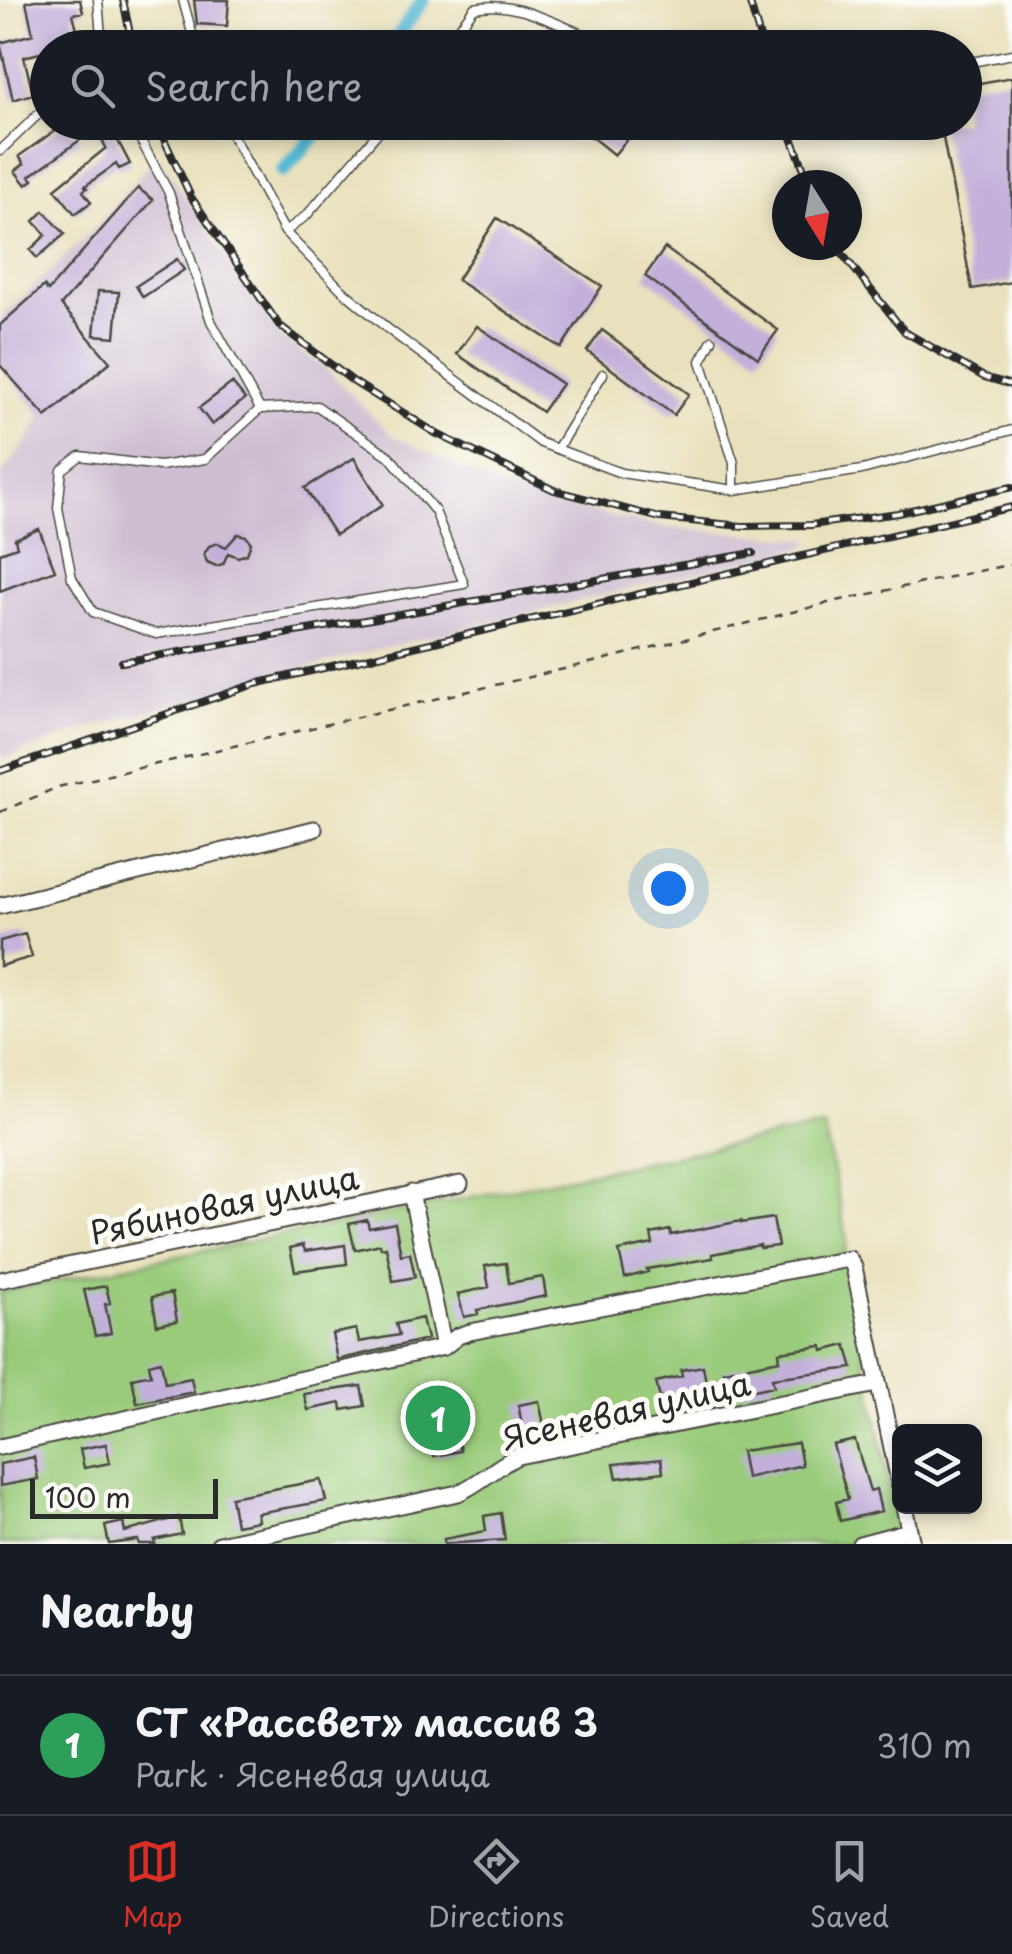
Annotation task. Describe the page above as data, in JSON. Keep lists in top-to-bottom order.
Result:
{
  "streets": {
    "street": ["Рябиновая улица", "Ясеневая улица"]
  },
  "scale_bar": "100 m",
  "north": "bottom",
  "page": {
    "search": "Search here",
    "pins": "1",
    "scale": "100 m",
    "heading": "Nearby",
    "list": [
      {
        "mark": "1",
        "name": "СТ «Рассвет» массив 3",
        "note": "Park · Ясеневая улица",
        "value": "310 m"
      }
    ],
    "nav": ["Map", "Directions", "Saved"]
  }
}
